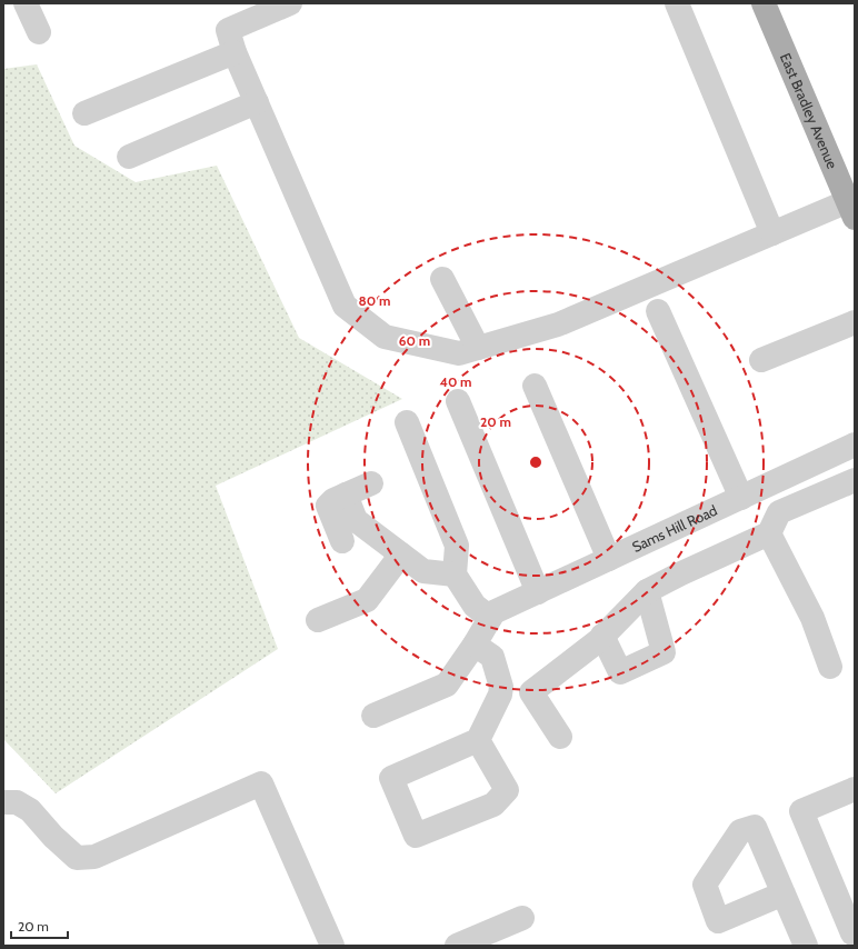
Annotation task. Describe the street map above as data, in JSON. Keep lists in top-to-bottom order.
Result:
{
  "streets": {
    "main road": ["East Bradley Avenue"],
    "street": ["Sams Hill Road"]
  },
  "scale_bar": "20 m",
  "rings": [
    "80 m",
    "60 m",
    "40 m",
    "20 m"
  ]
}
